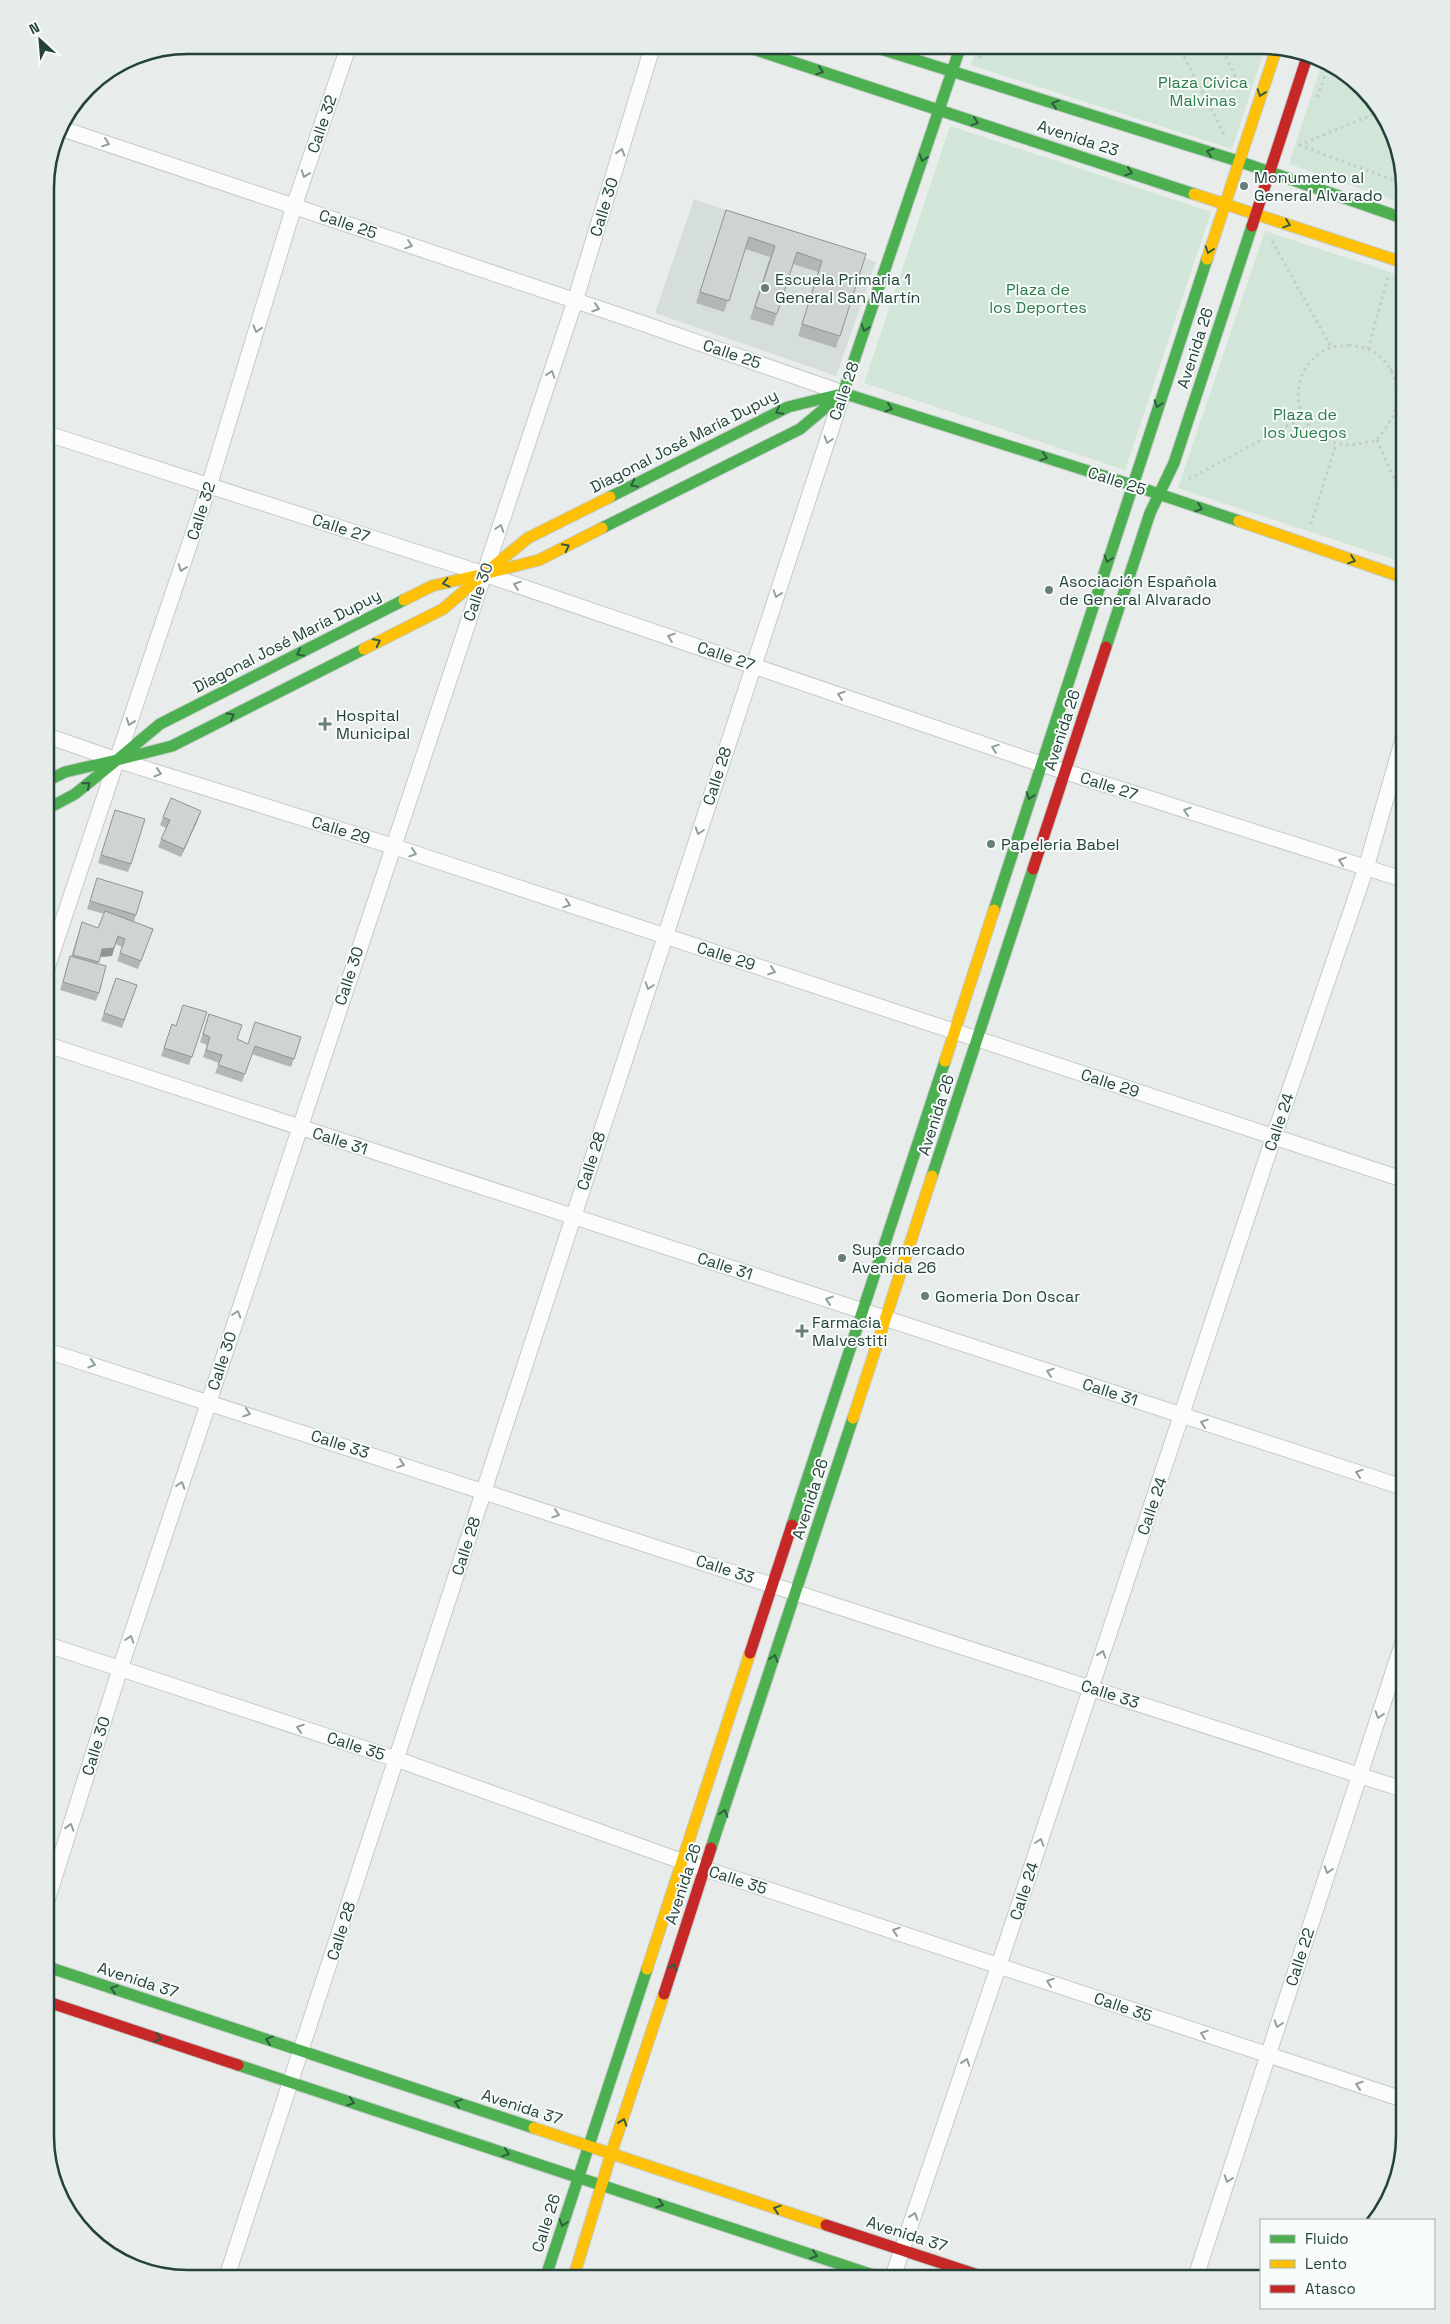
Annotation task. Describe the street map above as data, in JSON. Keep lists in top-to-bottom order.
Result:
{
  "streets": {
    "main road": [
      "Avenida 23",
      "Calle 25",
      "Avenida 26",
      "Calle 28",
      "Diagonal José María Dupuy",
      "Avenida 37",
      "Calle 26"
    ],
    "street": [
      "Calle 32",
      "Calle 30",
      "Calle 27",
      "Calle 29",
      "Calle 24",
      "Calle 31",
      "Calle 33",
      "Calle 35",
      "Calle 22"
    ]
  },
  "crossings": [
    ["Calle 32", "Calle 25"],
    ["Calle 32", "Diagonal José María Dupuy"],
    ["Calle 32", "Calle 27"],
    ["Calle 32", "Calle 29"],
    ["Avenida 23", "Avenida 26"],
    ["Avenida 23", "Calle 28"],
    ["Calle 30", "Calle 25"],
    ["Calle 30", "Diagonal José María Dupuy"],
    ["Calle 30", "Calle 27"],
    ["Calle 30", "Calle 29"],
    ["Calle 30", "Calle 31"],
    ["Calle 30", "Calle 33"],
    ["Calle 30", "Calle 35"],
    ["Calle 25", "Avenida 26"],
    ["Calle 25", "Calle 28"],
    ["Calle 25", "Diagonal José María Dupuy"],
    ["Avenida 26", "Calle 27"],
    ["Avenida 26", "Calle 29"],
    ["Avenida 26", "Calle 31"],
    ["Avenida 26", "Calle 33"],
    ["Avenida 26", "Calle 35"],
    ["Avenida 26", "Avenida 37"],
    ["Avenida 26", "Calle 26"],
    ["Calle 28", "Diagonal José María Dupuy"],
    ["Calle 28", "Calle 27"],
    ["Calle 28", "Calle 29"],
    ["Calle 28", "Calle 31"],
    ["Calle 28", "Calle 33"],
    ["Calle 28", "Calle 35"],
    ["Calle 28", "Avenida 37"],
    ["Diagonal José María Dupuy", "Calle 27"],
    ["Diagonal José María Dupuy", "Calle 29"],
    ["Calle 27", "Calle 24"],
    ["Calle 29", "Calle 24"],
    ["Calle 24", "Calle 31"],
    ["Calle 24", "Calle 33"],
    ["Calle 24", "Calle 35"],
    ["Calle 24", "Avenida 37"],
    ["Calle 33", "Calle 22"],
    ["Calle 35", "Calle 22"]
  ],
  "one_way": [
    "Calle 32",
    "Calle 30",
    "Calle 25",
    "Calle 28",
    "Calle 27",
    "Calle 29",
    "Calle 24",
    "Calle 31",
    "Calle 33",
    "Calle 35",
    "Calle 22"
  ],
  "parks": ["Plaza Cívica Malvinas", "Plaza de los Deportes", "Plaza de los Juegos"],
  "places": {
    "other": [
      "Monumento al General Alvarado",
      "Escuela Primaria 1 General San Martín",
      "Asociación Española de General Alvarado",
      "Papeleria Babel",
      "Supermercado Avenida 26",
      "Gomeria Don Oscar"
    ],
    "health": ["Hospital Municipal", "Farmacia Malvestiti"]
  },
  "legend": ["Fluido", "Lento", "Atasco"],
  "north": "top left"
}
